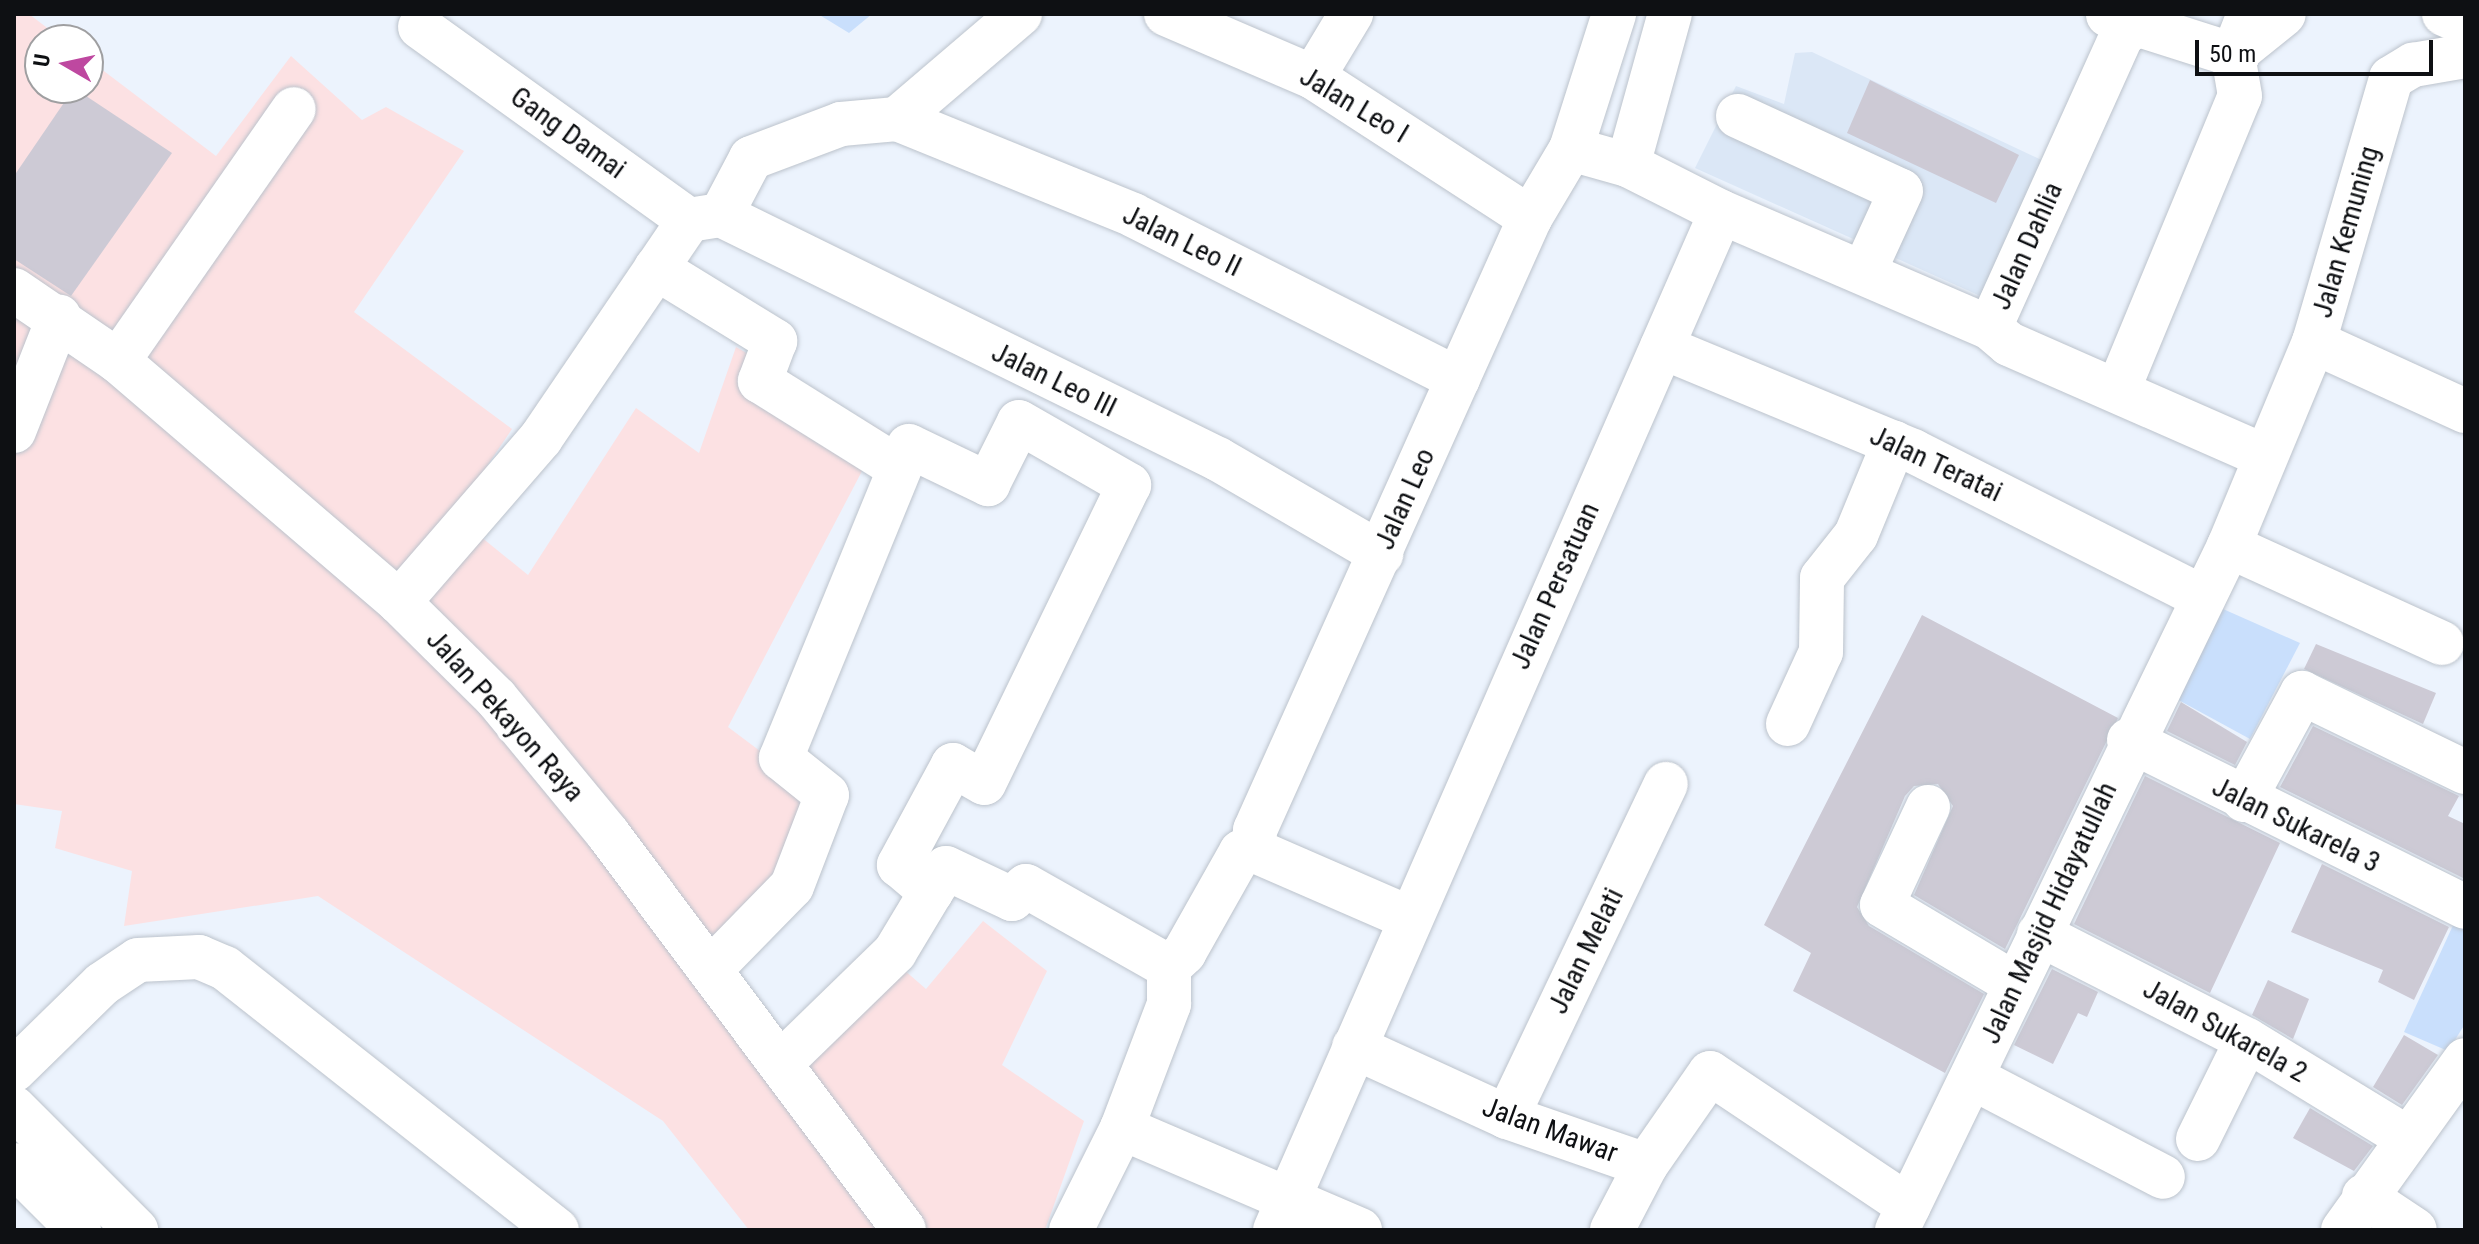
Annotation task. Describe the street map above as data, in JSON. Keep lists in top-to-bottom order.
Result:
{
  "streets": {
    "street": [
      "Jalan Leo I",
      "Gang Damai",
      "Jalan Kemuning",
      "Jalan Leo II",
      "Jalan Dahlia",
      "Jalan Leo III",
      "Jalan Teratai",
      "Jalan Leo",
      "Jalan Persatuan",
      "Jalan Pekayon Raya",
      "Jalan Sukarela 3",
      "Jalan Masjid Hidayatullah",
      "Jalan Melati",
      "Jalan Sukarela 2",
      "Jalan Mawar"
    ]
  },
  "crossings": [
    ["Jalan Leo I", "Jalan Leo"],
    ["Gang Damai", "Jalan Leo III"],
    ["Jalan Kemuning", "Jalan Dahlia"],
    ["Jalan Kemuning", "Jalan Masjid Hidayatullah"],
    ["Jalan Leo II", "Jalan Leo"],
    ["Jalan Leo III", "Jalan Leo"],
    ["Jalan Teratai", "Jalan Persatuan"],
    ["Jalan Teratai", "Jalan Masjid Hidayatullah"],
    ["Jalan Persatuan", "Jalan Mawar"],
    ["Jalan Sukarela 3", "Jalan Masjid Hidayatullah"],
    ["Jalan Masjid Hidayatullah", "Jalan Sukarela 2"],
    ["Jalan Masjid Hidayatullah", "Jalan Mawar"],
    ["Jalan Melati", "Jalan Mawar"]
  ],
  "scale_bar": "50 m",
  "north": "left"
}
